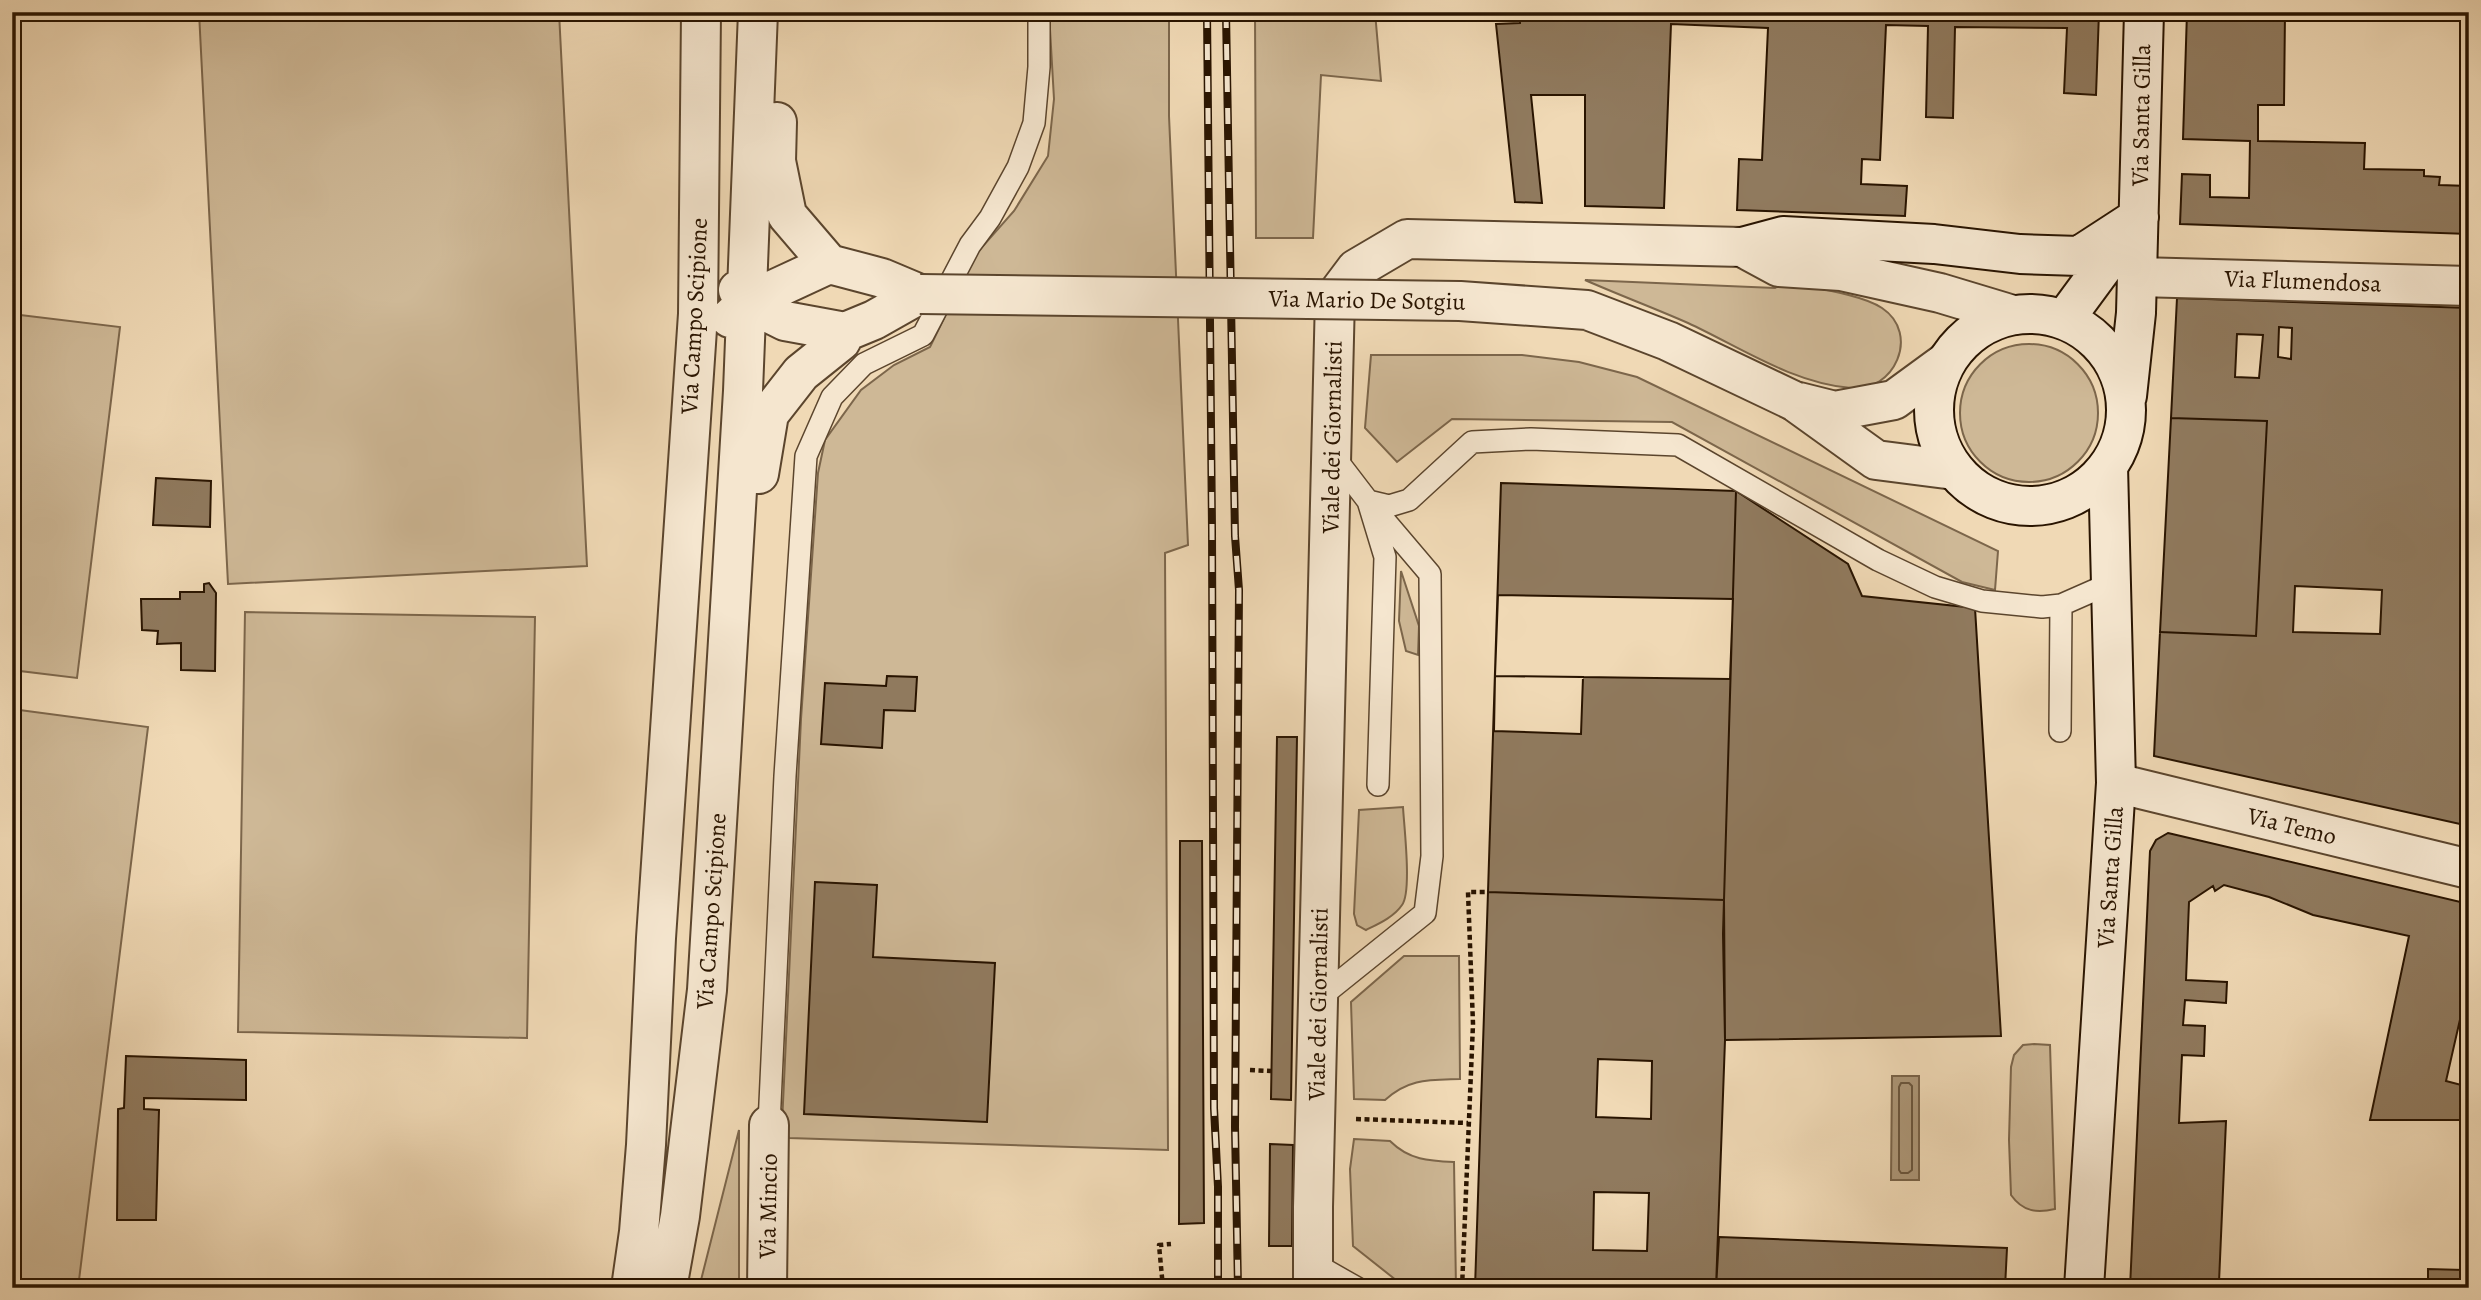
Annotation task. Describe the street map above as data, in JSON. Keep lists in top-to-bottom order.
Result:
{
  "streets": {
    "street": [
      "Via Santa Gilla",
      "Via Flumendosa",
      "Via Mario De Sotgiu",
      "Via Campo Scipione",
      "Viale dei Giornalisti",
      "Via Temo",
      "Via Mincio"
    ]
  },
  "crossings": [
    ["Via Santa Gilla", "Via Flumendosa"],
    ["Via Santa Gilla", "Via Mario De Sotgiu"],
    ["Via Santa Gilla", "Viale dei Giornalisti"],
    ["Via Santa Gilla", "Via Temo"],
    ["Via Mario De Sotgiu", "Viale dei Giornalisti"]
  ]
}
